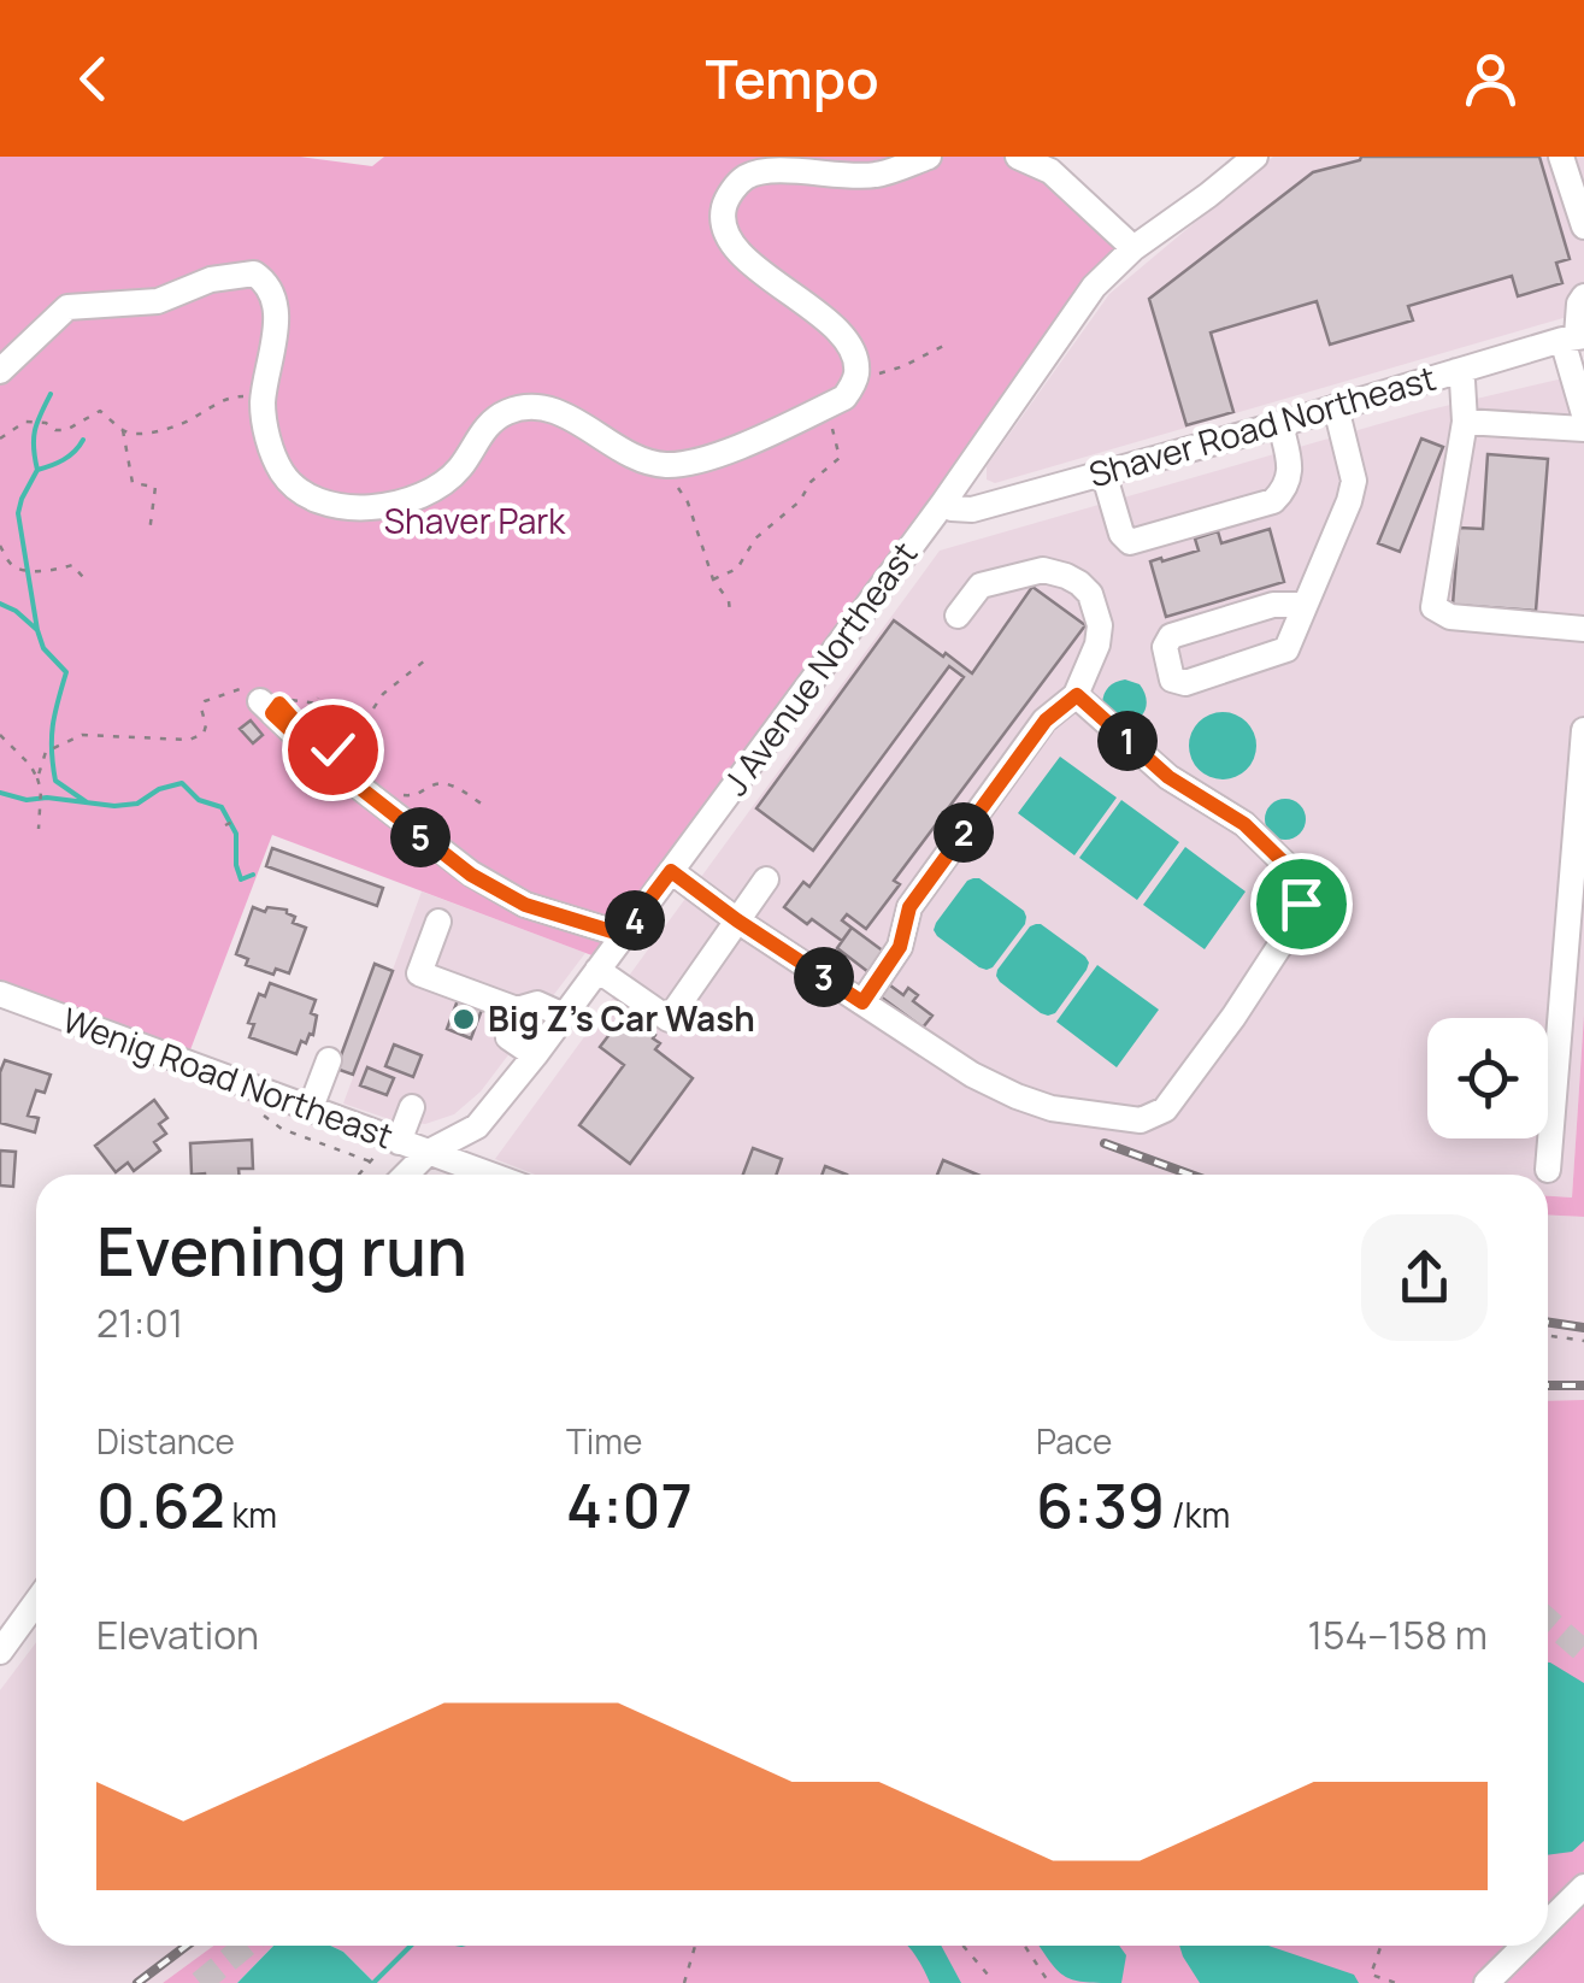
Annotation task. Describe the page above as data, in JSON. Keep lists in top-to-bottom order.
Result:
{
  "streets": {
    "street": ["Shaver Road Northeast", "J Avenue Northeast", "Wenig Road Northeast"]
  },
  "crossings": [
    ["Shaver Road Northeast", "J Avenue Northeast"],
    ["J Avenue Northeast", "Wenig Road Northeast"]
  ],
  "parks": ["Shaver Park"],
  "places": ["Big Z's Car Wash"],
  "page": {
    "header": "Tempo",
    "pins": [
      "1",
      "2",
      "5",
      "4",
      "3"
    ],
    "heading": ["Evening run", "21:01"],
    "stats": [
      ["Distance", "0.62 km"],
      ["Time", "4:07"],
      ["Pace", "6:39 /km"]
    ],
    "chart": ["Elevation", "154–158 m"]
  }
}
